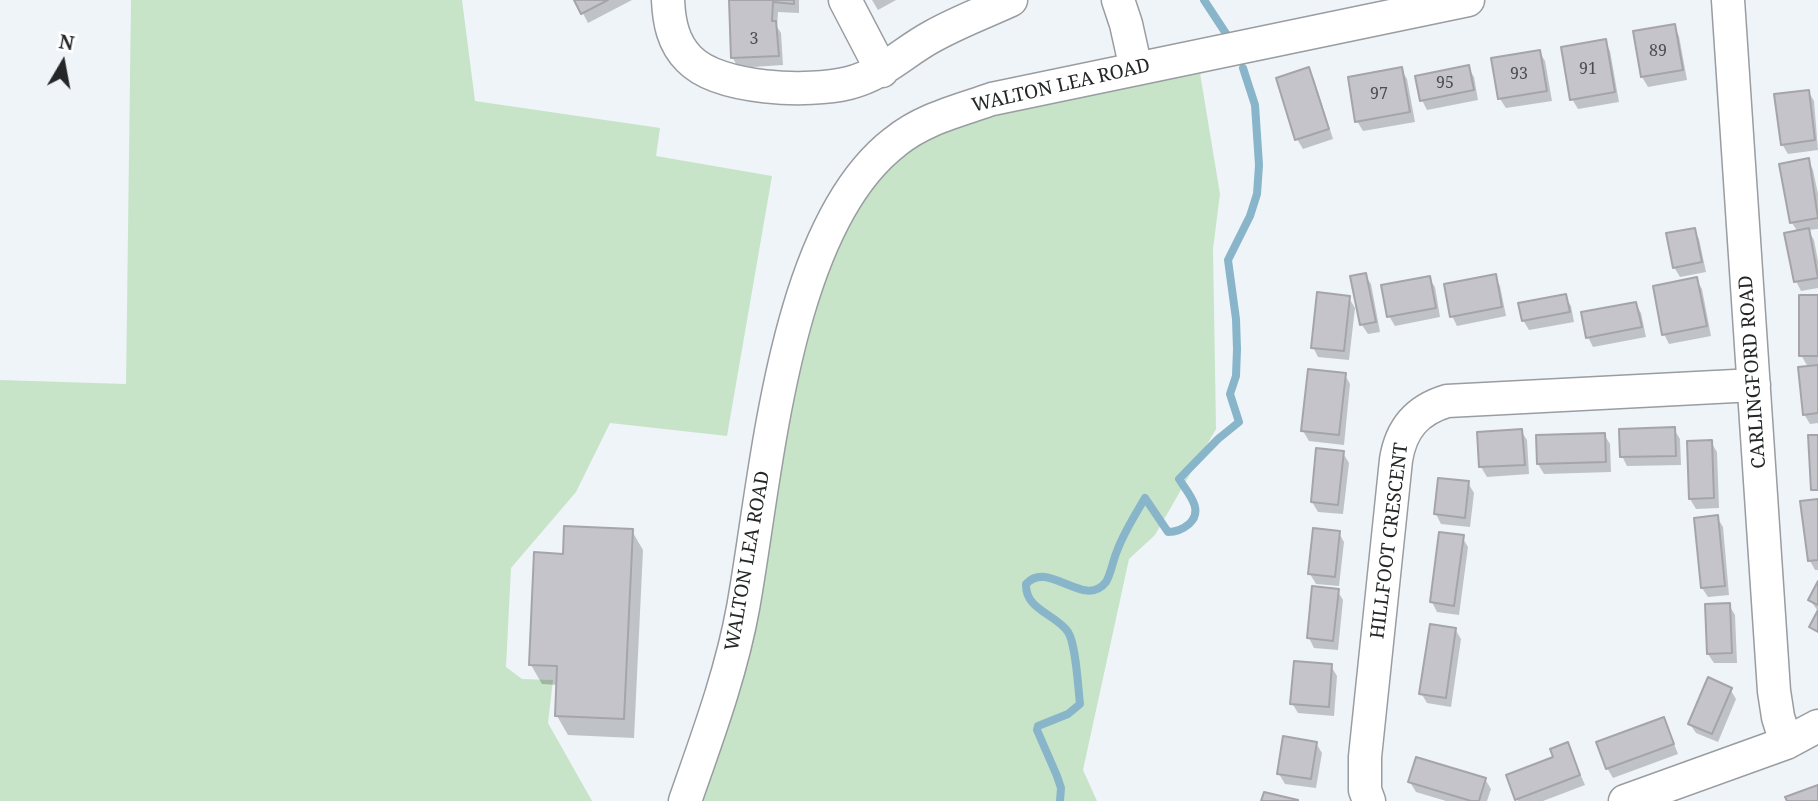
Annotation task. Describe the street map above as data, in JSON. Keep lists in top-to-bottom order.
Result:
{
  "streets": {
    "street": ["WALTON LEA ROAD", "CARLINGFORD ROAD", "HILLFOOT CRESCENT"]
  },
  "crossings": [
    ["CARLINGFORD ROAD", "HILLFOOT CRESCENT"]
  ],
  "house_numbers": [
    "3",
    "89",
    "91",
    "93",
    "95",
    "97"
  ],
  "north": "top"
}
